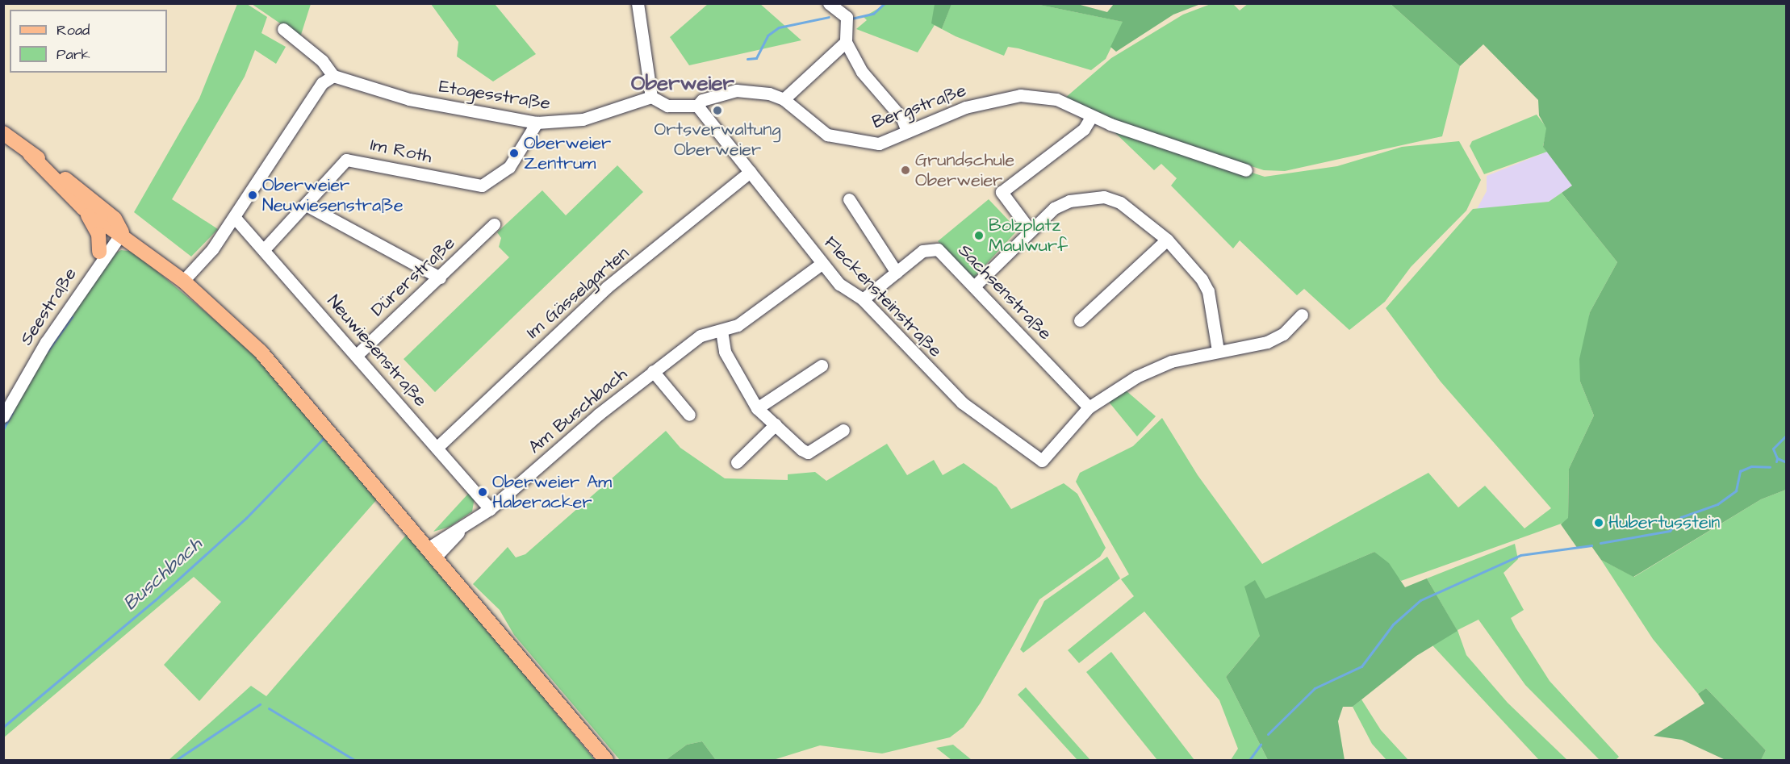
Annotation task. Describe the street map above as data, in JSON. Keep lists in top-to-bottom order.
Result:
{
  "streets": {
    "street": [
      "Etogesstraße",
      "Bergstraße",
      "Im Roth",
      "Dürerstraße",
      "Sachsenstraße",
      "Im Gässelgarten",
      "Fleckensteinstraße",
      "Seestraße",
      "Neuwiesenstraße",
      "Am Buschbach"
    ]
  },
  "crossings": [
    ["Etogesstraße", "Im Roth"],
    ["Bergstraße", "Fleckensteinstraße"],
    ["Im Roth", "Neuwiesenstraße"],
    ["Dürerstraße", "Neuwiesenstraße"],
    ["Sachsenstraße", "Fleckensteinstraße"],
    ["Im Gässelgarten", "Fleckensteinstraße"],
    ["Im Gässelgarten", "Neuwiesenstraße"],
    ["Fleckensteinstraße", "Am Buschbach"],
    ["Neuwiesenstraße", "Am Buschbach"]
  ],
  "districts": ["Oberweier"],
  "water": ["Buschbach"],
  "places": [
    "Ortsverwaltung Oberweier",
    "Oberweier Zentrum",
    "Grundschule Oberweier",
    "Oberweier Neuwiesenstraße",
    "Bolzplatz Maulwurf",
    "Oberweier Am Haberacker",
    "Hubertusstein"
  ],
  "legend": ["Road", "Park"]
}
